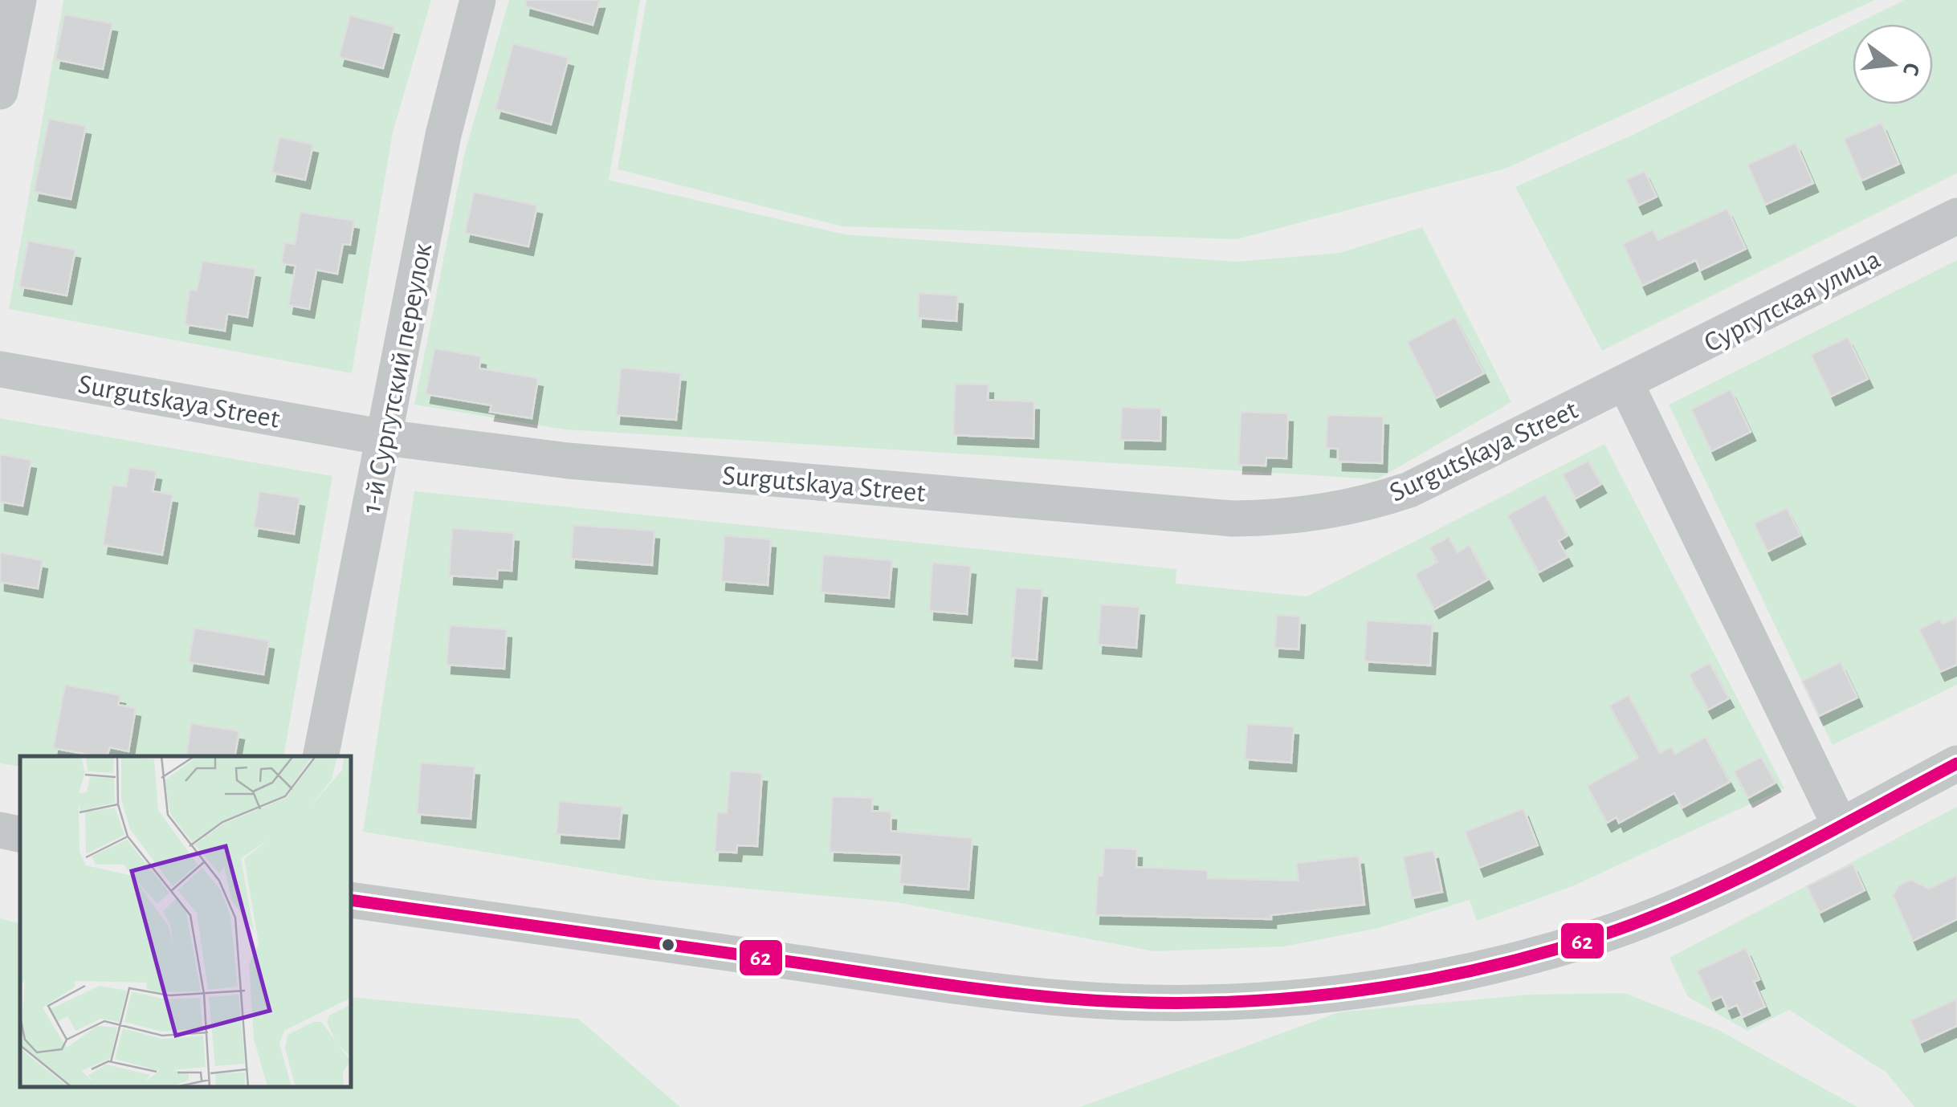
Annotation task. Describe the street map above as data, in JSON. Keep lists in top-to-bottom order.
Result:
{
  "streets": {
    "street": ["Сургутская улица", "1-й Сургутский переулок", "Surgutskaya Street"]
  },
  "crossings": [
    ["Сургутская улица", "Surgutskaya Street"],
    ["1-й Сургутский переулок", "Surgutskaya Street"]
  ],
  "lines": ["transit line 62"],
  "north": "right"
}
